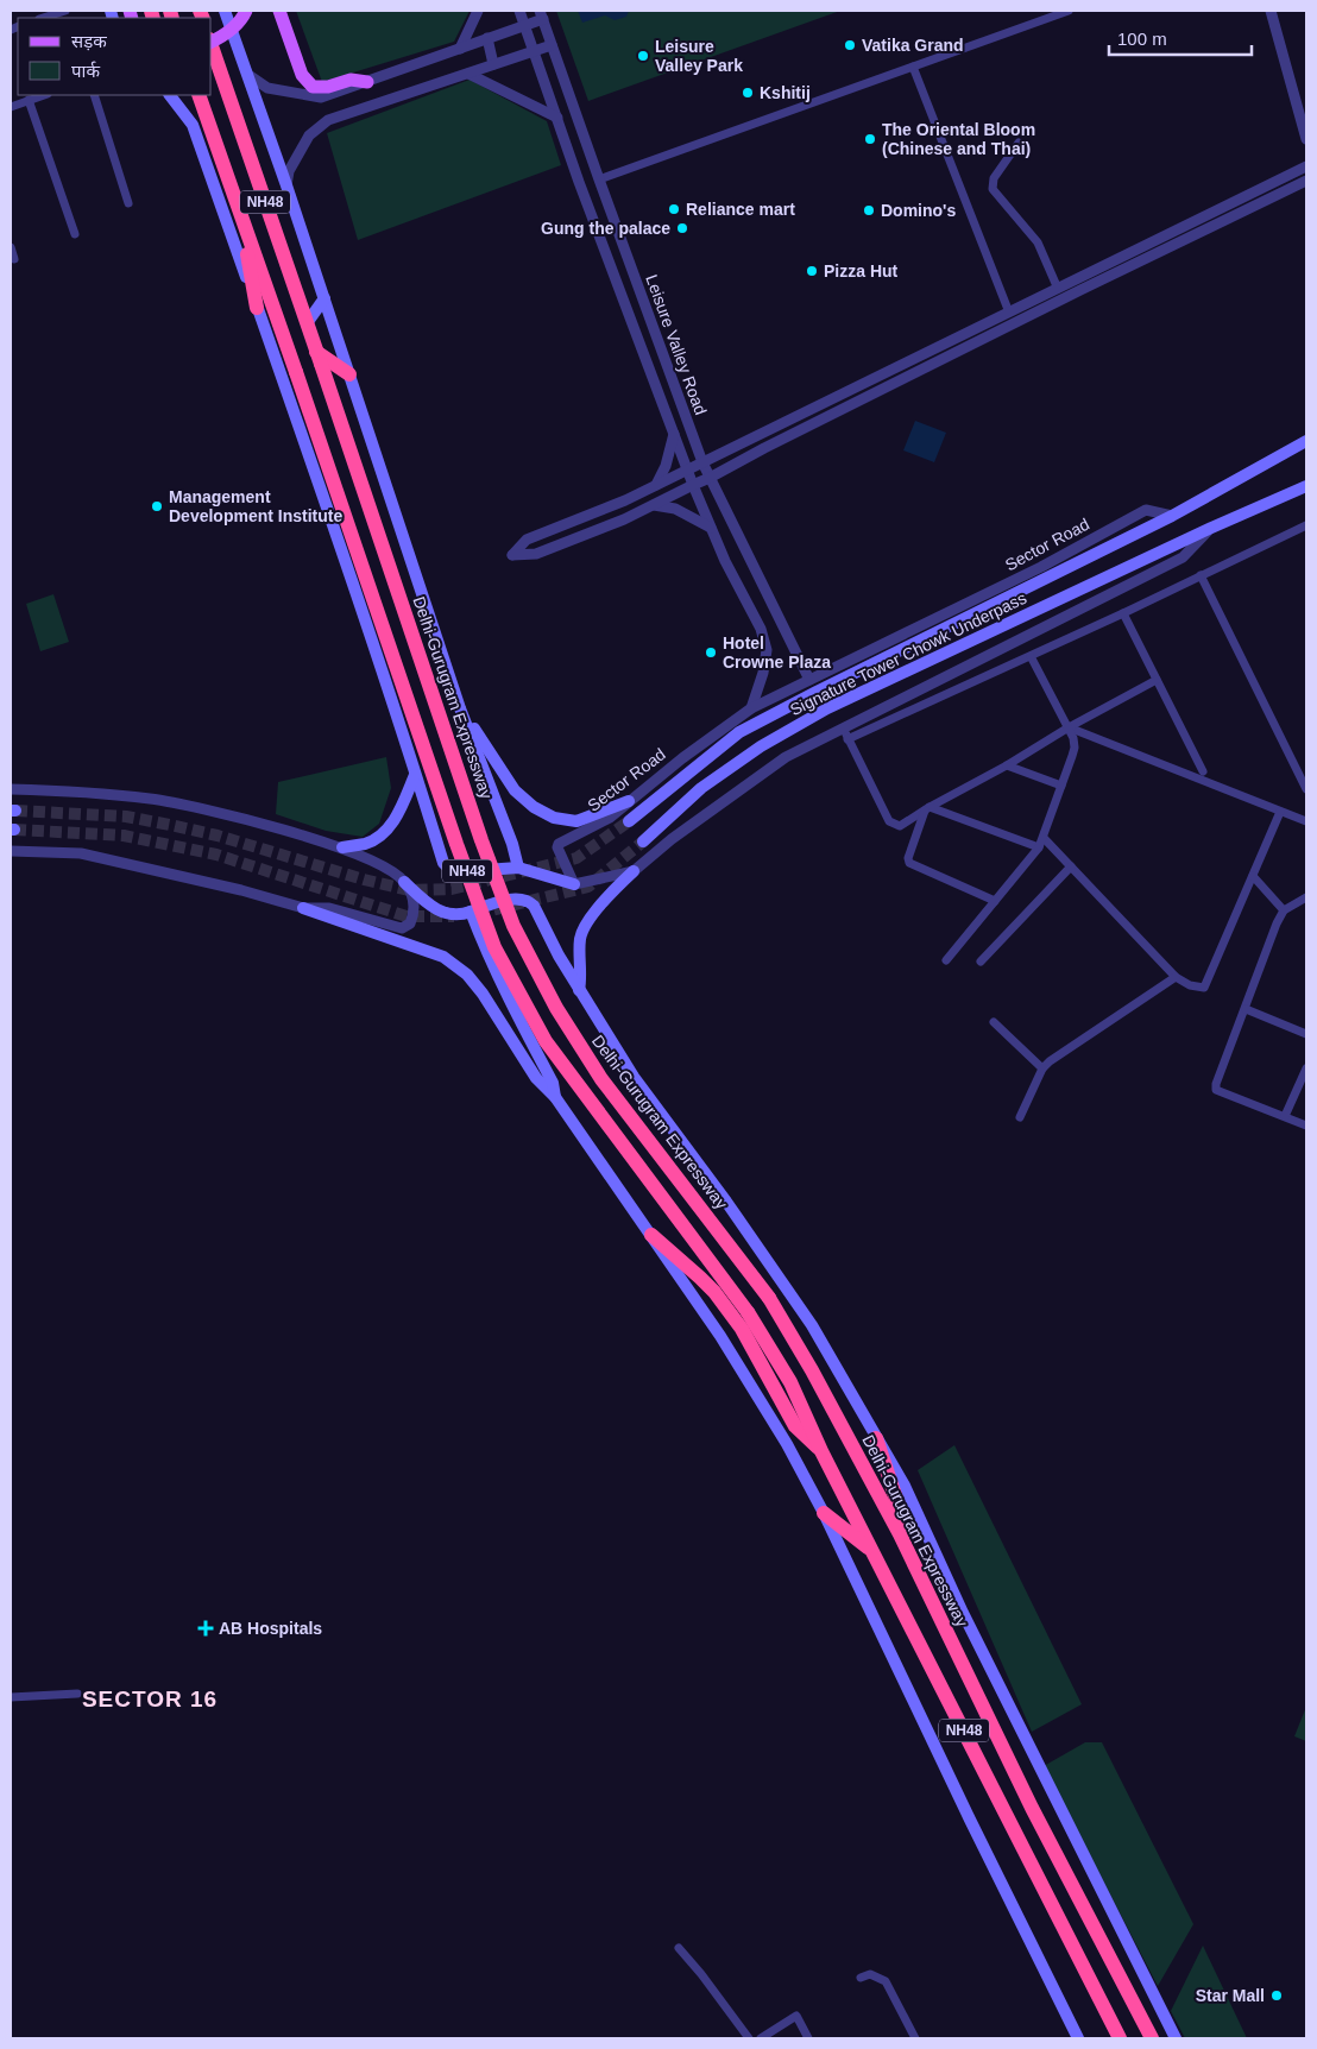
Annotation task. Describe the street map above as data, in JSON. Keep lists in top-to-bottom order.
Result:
{
  "streets": {
    "highway": ["NH48", "Delhi-Gurugram Expressway"],
    "main road": ["Signature Tower Chowk Underpass"],
    "street": ["Leisure Valley Road", "Sector Road"]
  },
  "crossings": [
    ["Leisure Valley Road", "Sector Road"],
    ["Sector Road", "Signature Tower Chowk Underpass"]
  ],
  "districts": ["SECTOR 16"],
  "places": {
    "other": [
      "Vatika Grand",
      "Leisure Valley Park",
      "Kshitij",
      "The Oriental Bloom (Chinese and Thai)",
      "Reliance mart",
      "Domino's",
      "Gung the palace",
      "Pizza Hut",
      "Management Development Institute",
      "Hotel Crowne Plaza",
      "Star Mall"
    ],
    "health": ["AB Hospitals"]
  },
  "legend": ["सड़क", "पार्क"],
  "scale_bar": "100 m"
}
